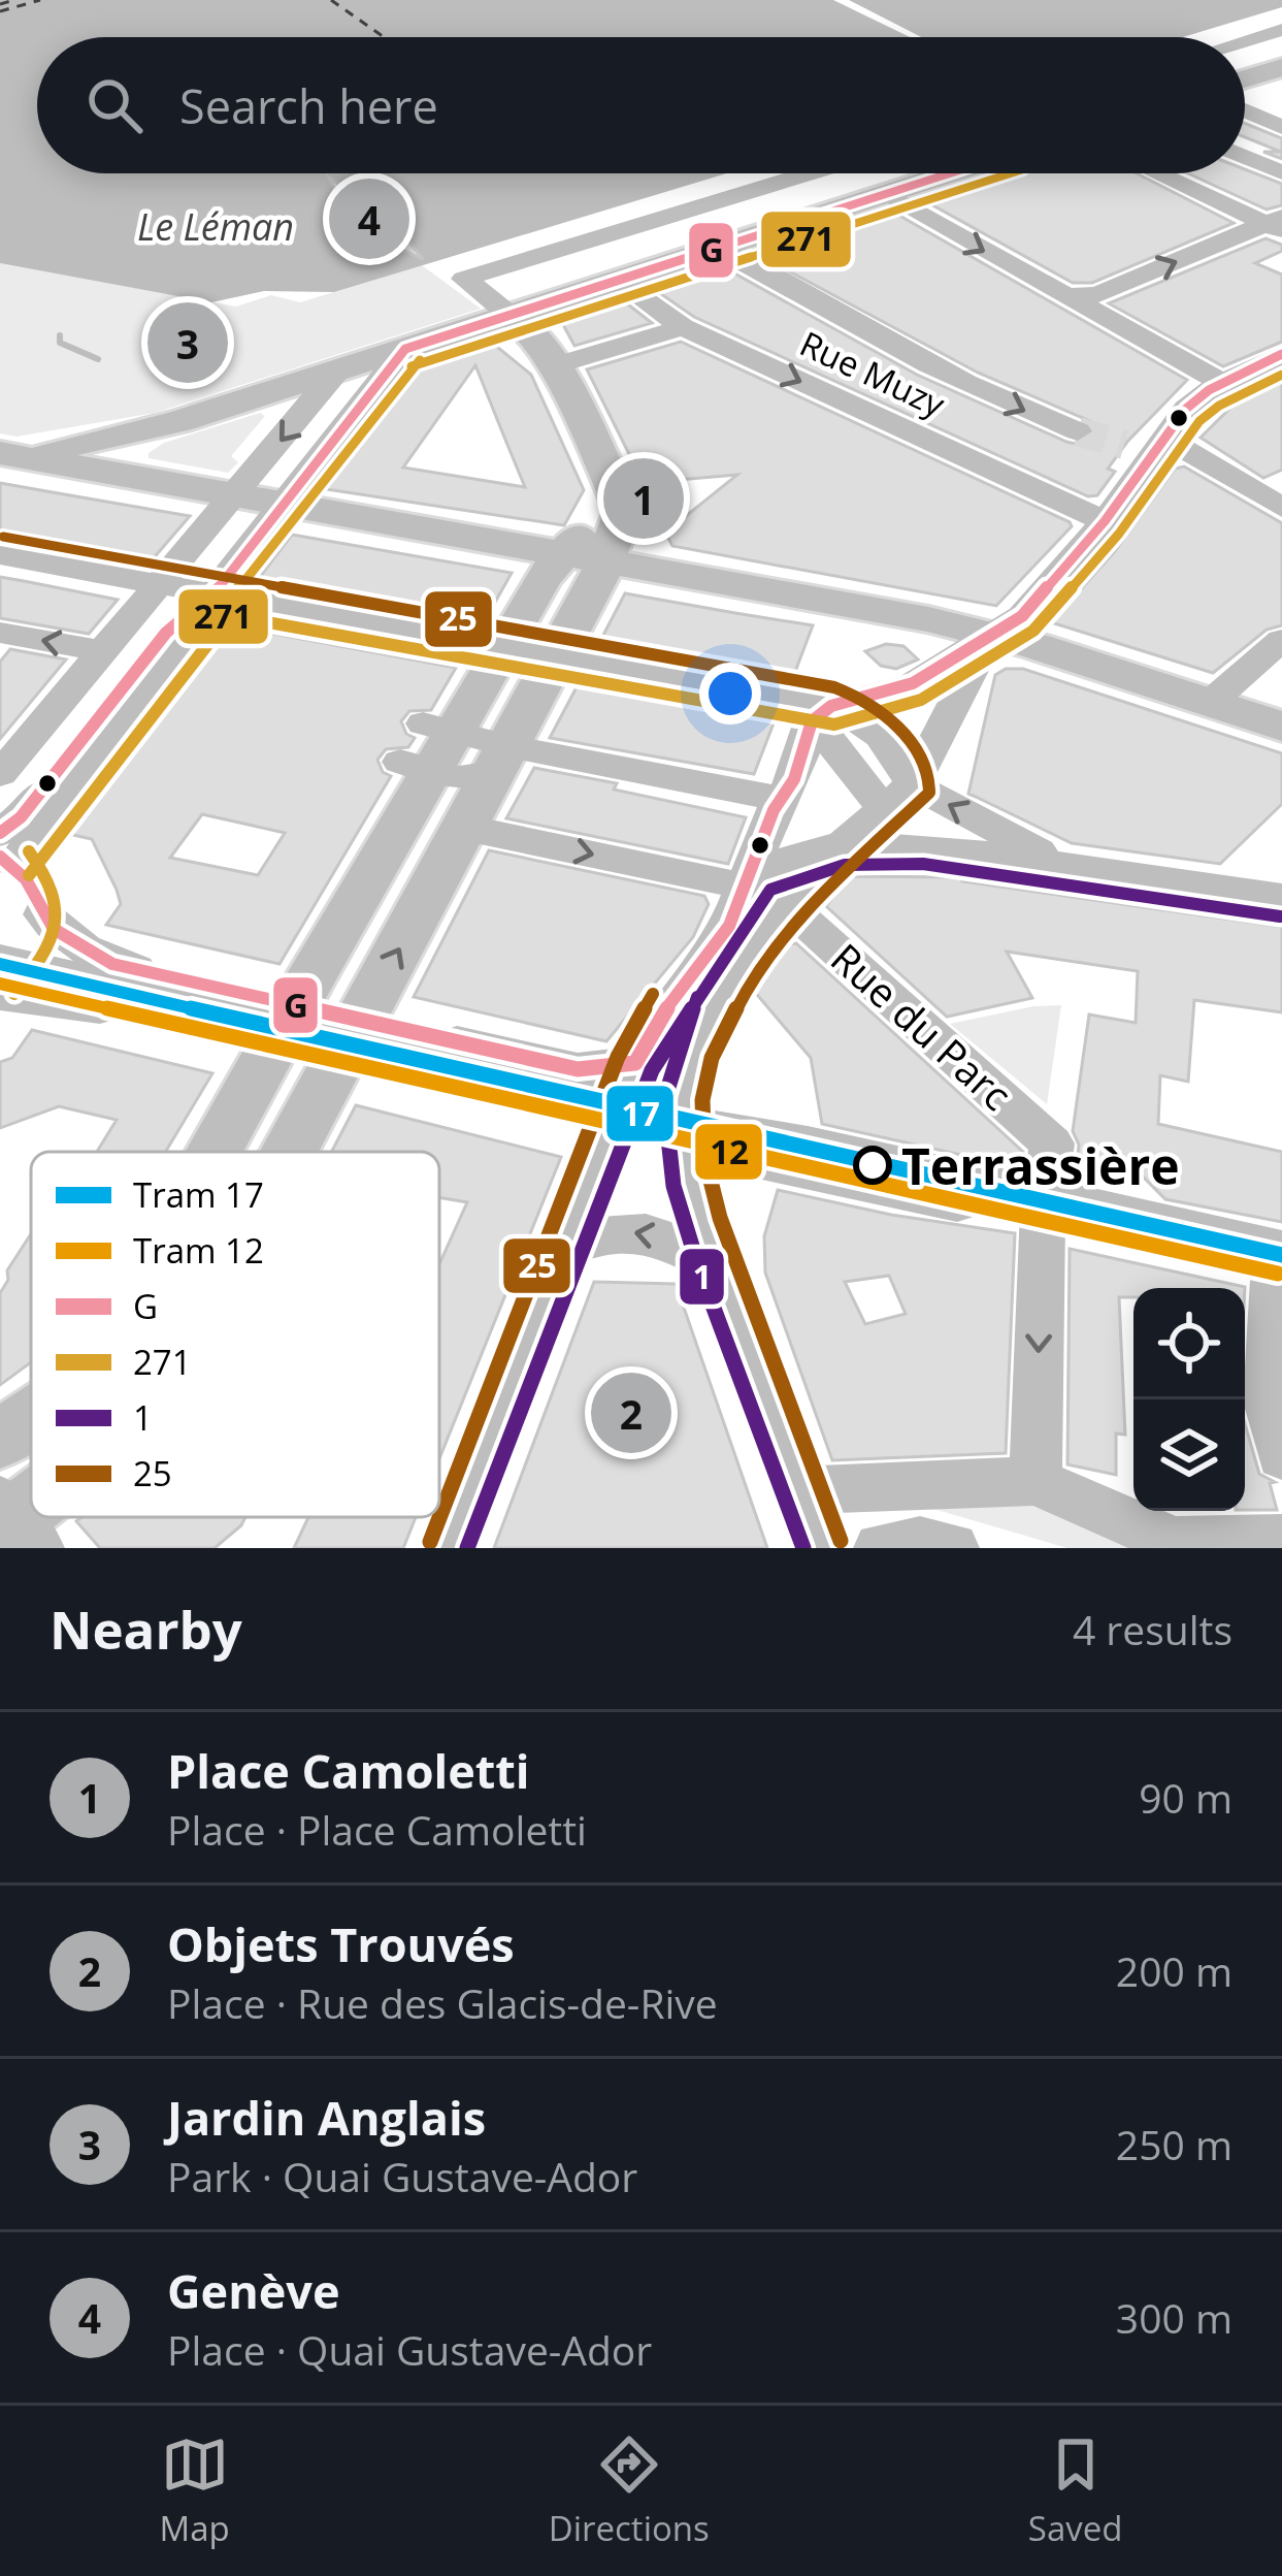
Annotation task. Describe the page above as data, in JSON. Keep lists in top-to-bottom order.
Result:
{
  "streets": {
    "street": ["Rue Muzy", "Rue du Parc"]
  },
  "water": ["Le Léman"],
  "places": ["Terrassière"],
  "lines": [
    "transit line G",
    "transit line 271",
    "transit line 25",
    "transit line 1",
    "tram line 17",
    "tram line 12"
  ],
  "legend": [
    "Tram 17",
    "Tram 12",
    "G",
    "271",
    "1",
    "25"
  ],
  "page": {
    "search": "Search here",
    "pins": [
      "4",
      "3",
      "1",
      "2"
    ],
    "heading": ["Nearby", "4 results"],
    "list": [
      {
        "mark": "1",
        "name": "Place Camoletti",
        "note": "Place · Place Camoletti",
        "value": "90 m"
      },
      {
        "mark": "2",
        "name": "Objets Trouvés",
        "note": "Place · Rue des Glacis-de-Rive",
        "value": "200 m"
      },
      {
        "mark": "3",
        "name": "Jardin Anglais",
        "note": "Park · Quai Gustave-Ador",
        "value": "250 m"
      },
      {
        "mark": "4",
        "name": "Genève",
        "note": "Place · Quai Gustave-Ador",
        "value": "300 m"
      }
    ],
    "nav": ["Map", "Directions", "Saved"]
  }
}
